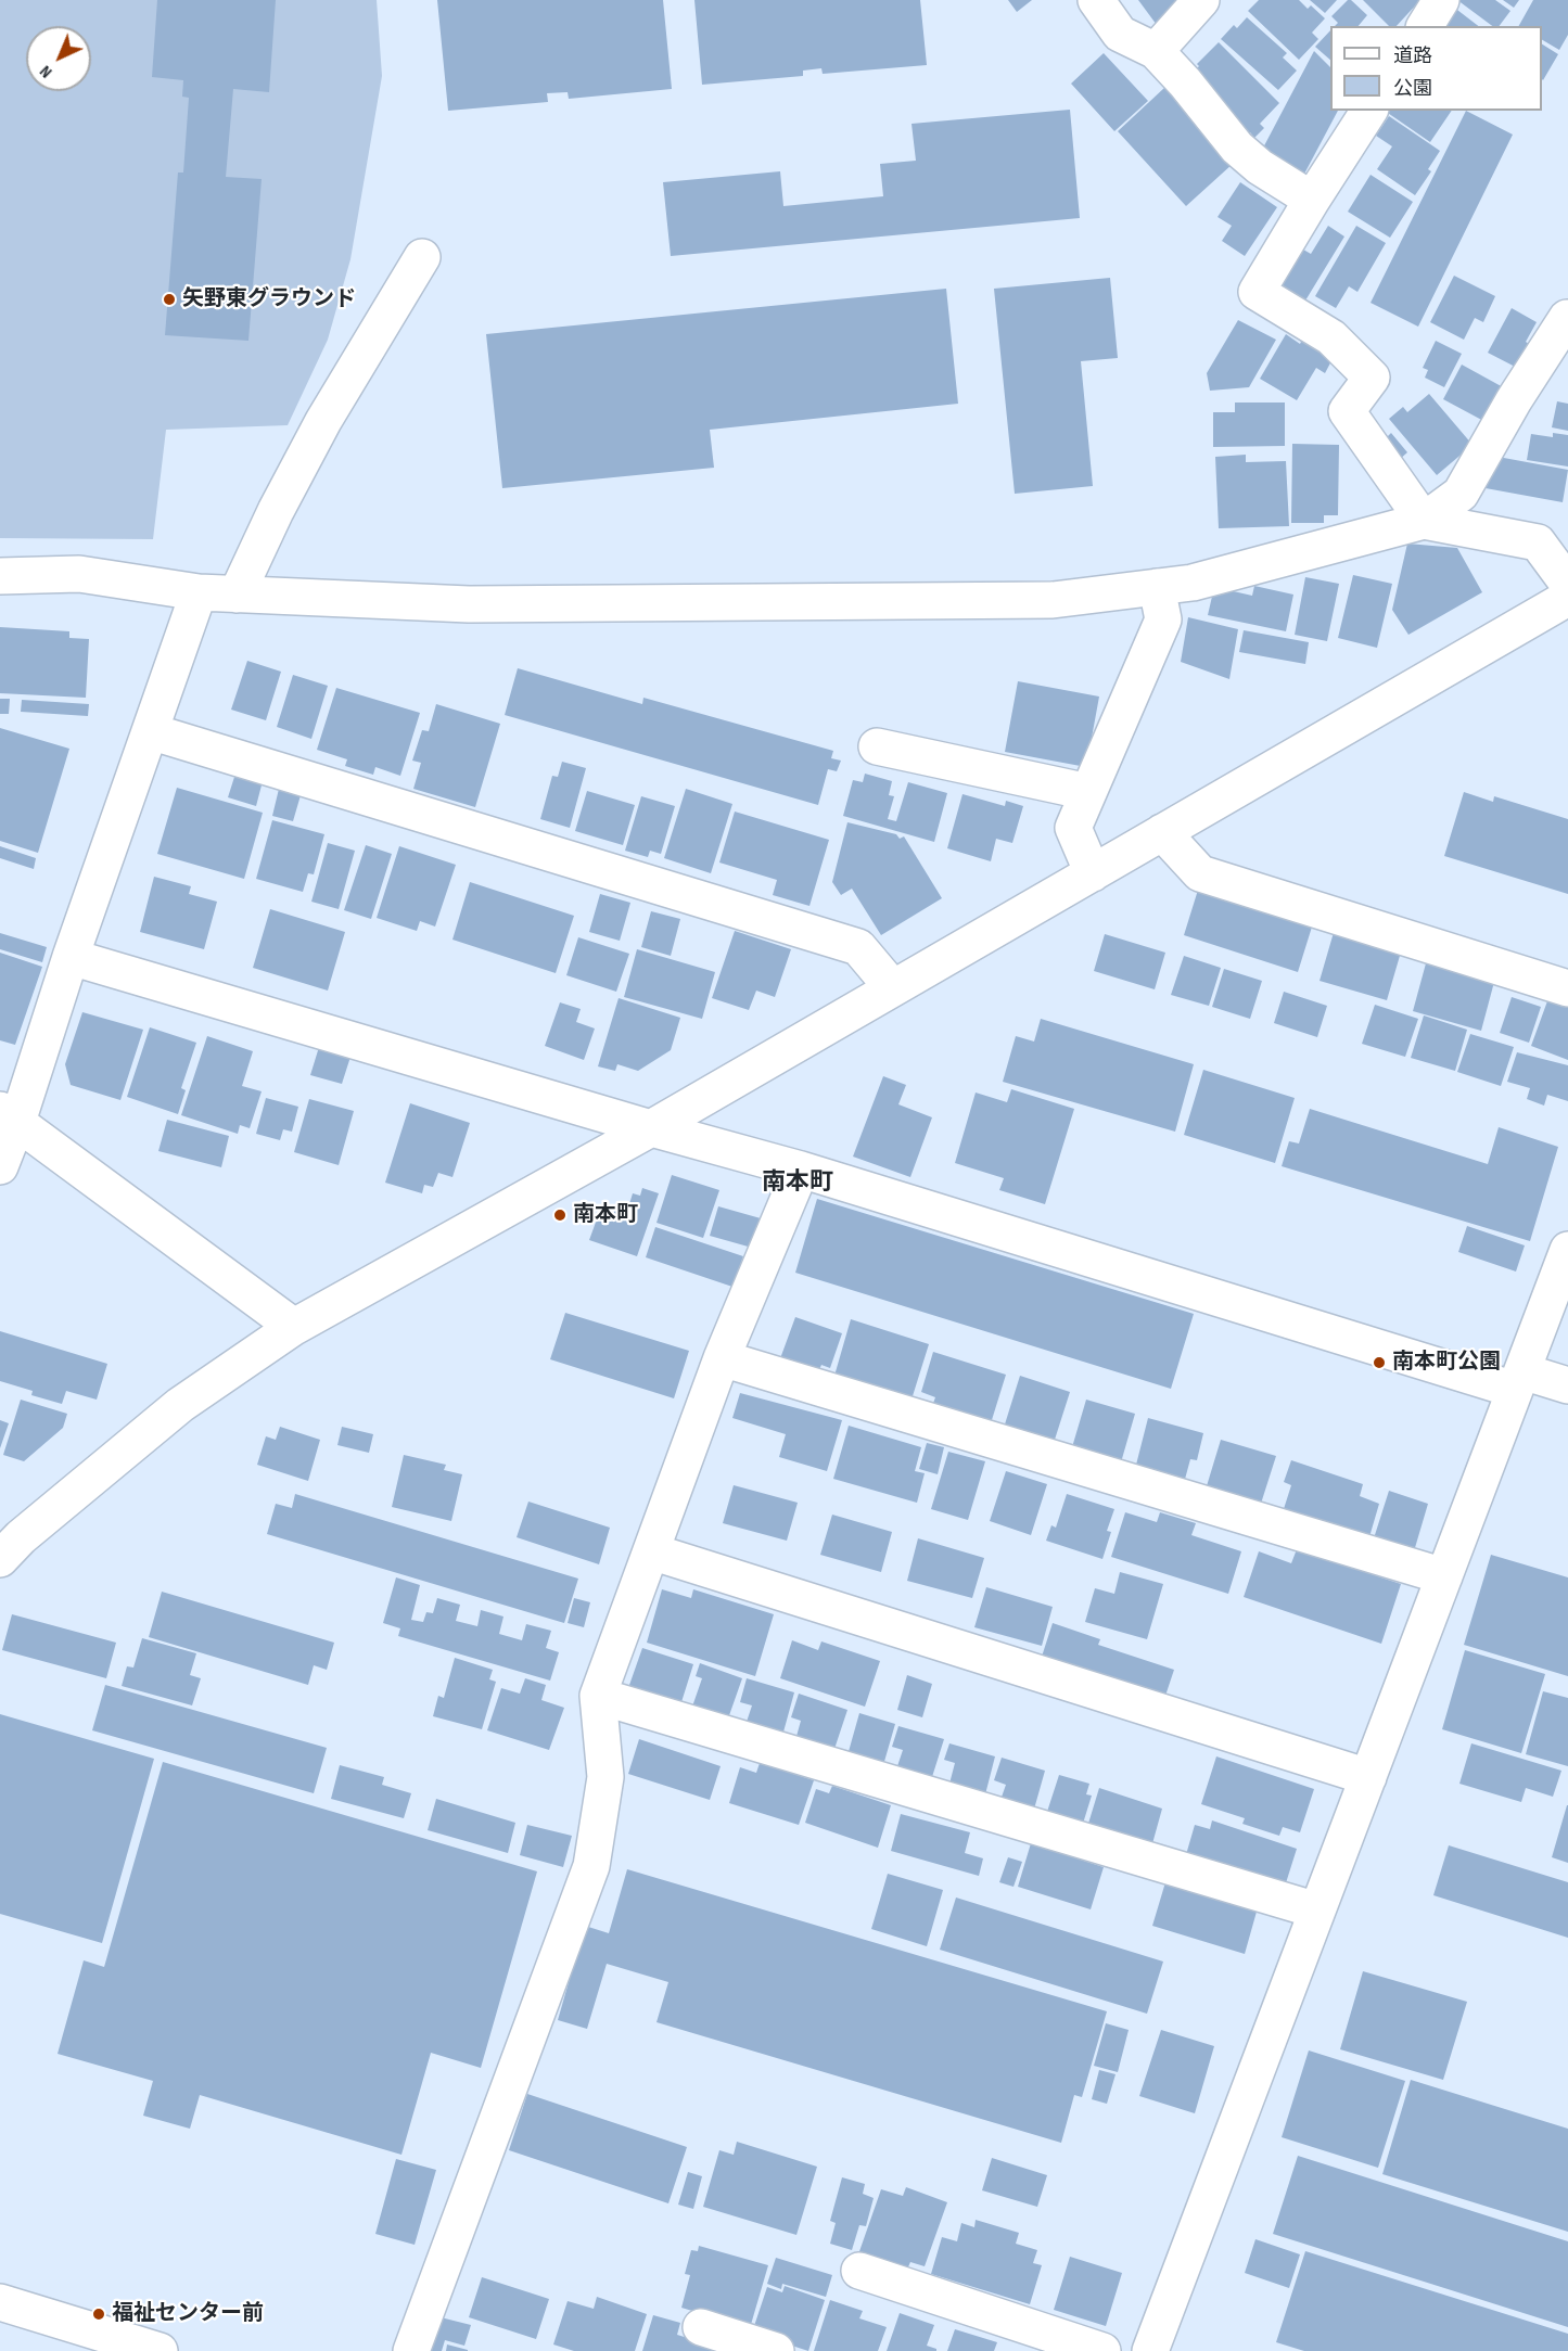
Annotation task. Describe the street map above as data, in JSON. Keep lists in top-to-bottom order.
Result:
{
  "districts": ["南本町"],
  "places": [
    "矢野東グラウンド",
    "南本町",
    "南本町公園",
    "福祉センター前"
  ],
  "legend": ["道路", "公園"],
  "north": "bottom left"
}
